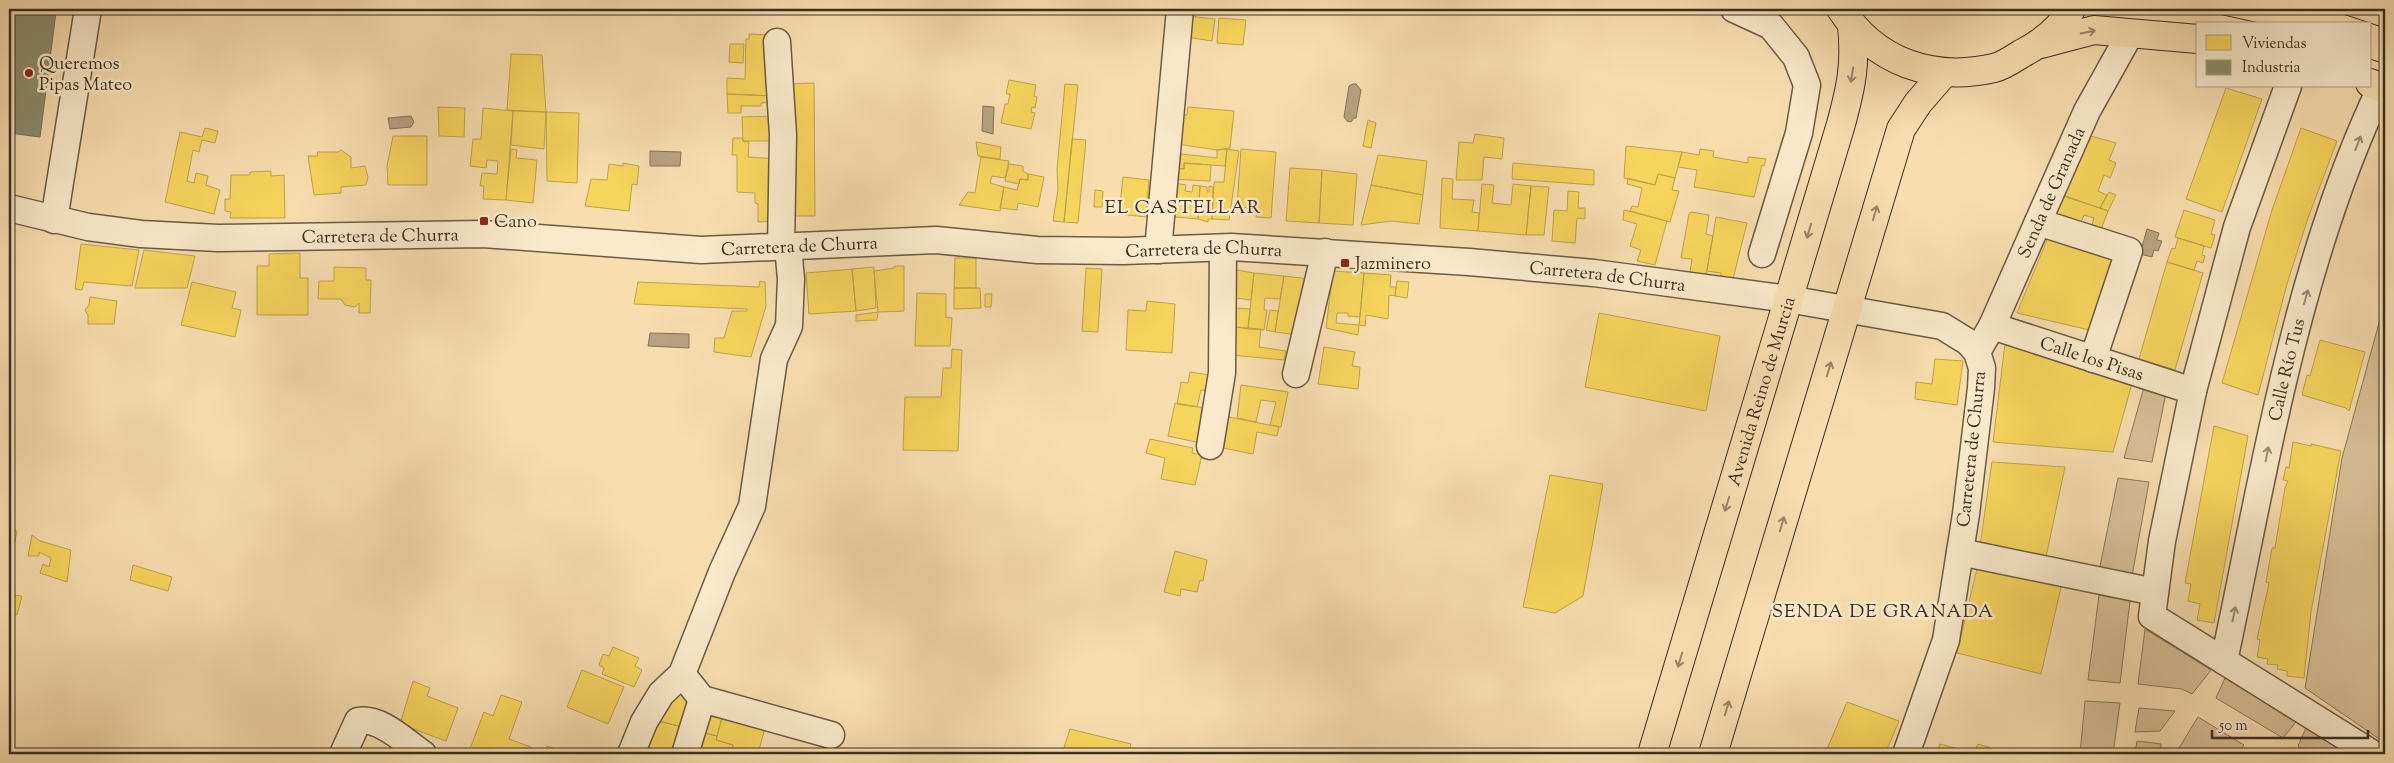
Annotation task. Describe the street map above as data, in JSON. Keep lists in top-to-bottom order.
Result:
{
  "streets": {
    "main road": ["Avenida Reino de Murcia"],
    "street": [
      "Senda de Granada",
      "Carretera de Churra",
      "Calle los Pisas",
      "Calle Río Tus"
    ]
  },
  "crossings": [
    ["Senda de Granada", "Carretera de Churra"],
    ["Senda de Granada", "Calle los Pisas"],
    ["Carretera de Churra", "Avenida Reino de Murcia"]
  ],
  "districts": ["EL CASTELLAR", "SENDA DE GRANADA"],
  "places": {
    "other": ["Queremos Pipas Mateo"],
    "transit": ["Cano", "Jazminero"]
  },
  "legend": ["Viviendas", "Industria"],
  "scale_bar": "50 m"
}
